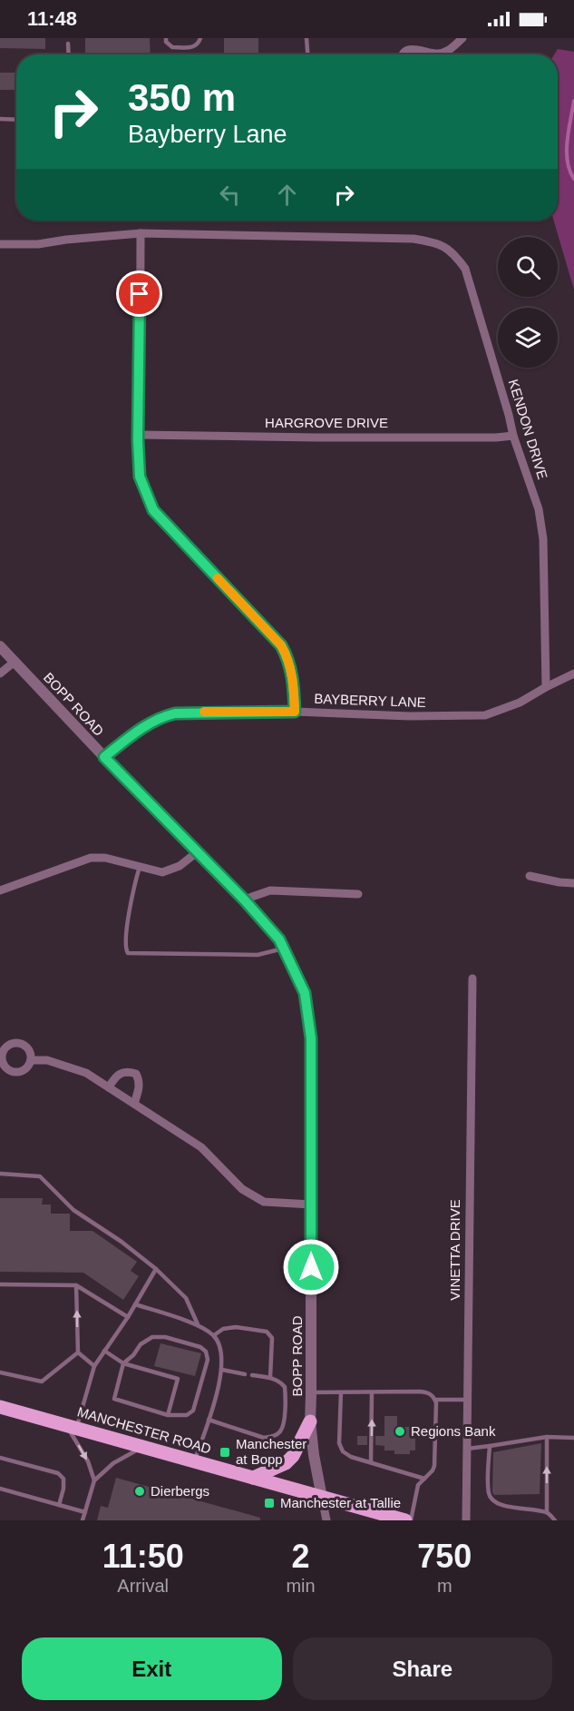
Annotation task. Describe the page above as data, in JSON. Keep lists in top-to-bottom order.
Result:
{
  "streets": {
    "main road": ["MANCHESTER ROAD"],
    "street": [
      "HARGROVE DRIVE",
      "KENDON DRIVE",
      "BAYBERRY LANE",
      "BOPP ROAD",
      "VINETTA DRIVE"
    ]
  },
  "crossings": [
    ["HARGROVE DRIVE", "KENDON DRIVE"],
    ["KENDON DRIVE", "BAYBERRY LANE"],
    ["BAYBERRY LANE", "BOPP ROAD"],
    ["BOPP ROAD", "MANCHESTER ROAD"]
  ],
  "places": {
    "other": ["Regions Bank", "Dierbergs"],
    "transit": ["Manchester at Bopp", "Manchester at Tallie"]
  },
  "page": {
    "status": "11:48",
    "turn": ["350 m", "Bayberry Lane"],
    "eta": [
      "11:50",
      "Arrival",
      "2",
      "min",
      "750",
      "m"
    ],
    "buttons": ["Exit", "Share"]
  }
}
